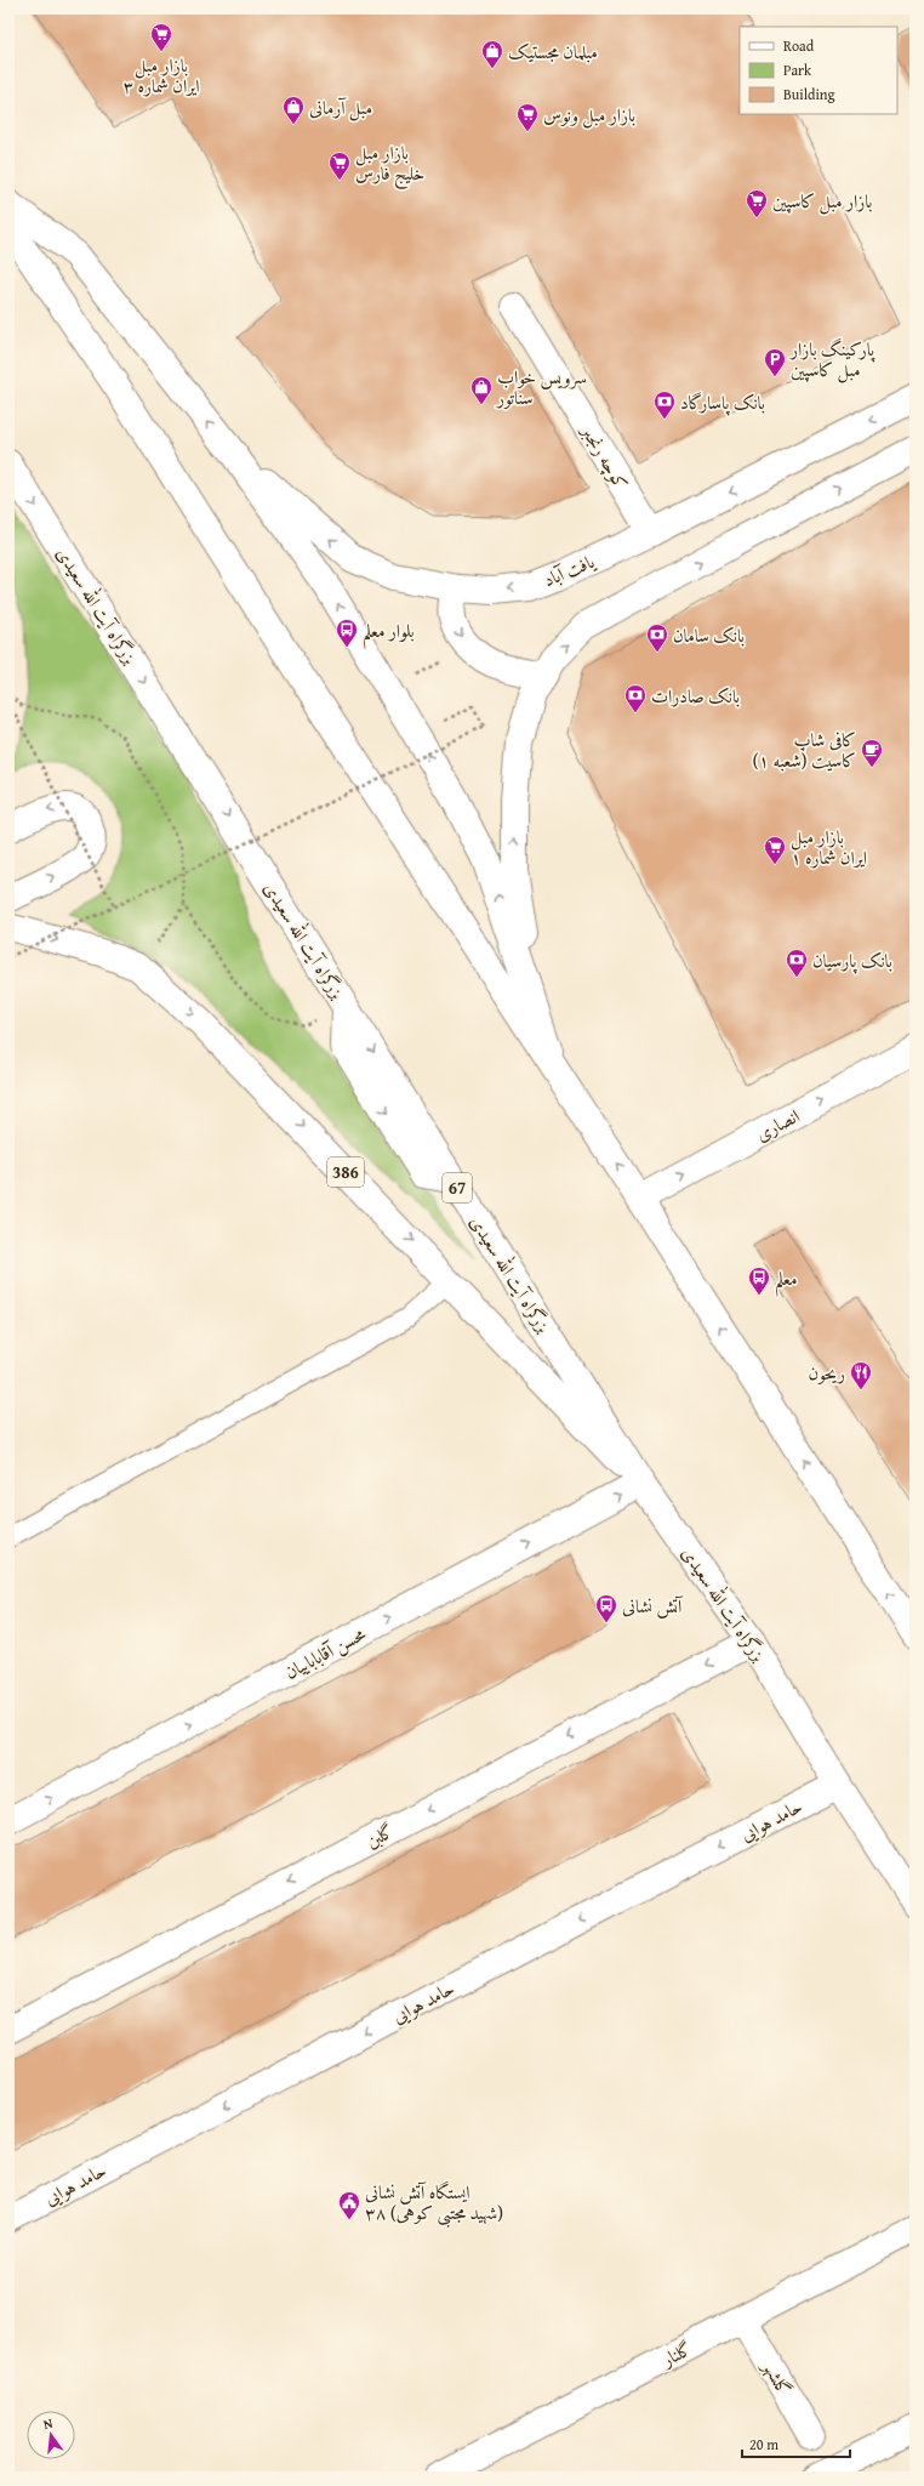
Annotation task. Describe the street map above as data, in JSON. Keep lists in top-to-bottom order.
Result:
{
  "streets": {
    "main road": [
      "کوچه رنجبر",
      "یافت آباد",
      "بزرگراه آیت الله سعیدی",
      "انصاری",
      "386",
      "67",
      "محسن آقاباباییان",
      "حامد هوایی",
      "گلبن",
      "گلنار",
      "گلشهر"
    ]
  },
  "crossings": [
    ["کوچه رنجبر", "یافت آباد"],
    ["بزرگراه آیت الله سعیدی", "386"],
    ["بزرگراه آیت الله سعیدی", "محسن آقاباباییان"],
    ["بزرگراه آیت الله سعیدی", "حامد هوایی"],
    ["بزرگراه آیت الله سعیدی", "گلبن"],
    ["386", "محسن آقاباباییان"],
    ["گلنار", "گلشهر"]
  ],
  "one_way": [
    "یافت آباد",
    "انصاری",
    "محسن آقاباباییان",
    "حامد هوایی",
    "گلبن"
  ],
  "places": {
    "supermarket": [
      "بازار مبل ایران شماره ۳",
      "بازار مبل ونوس",
      "بازار مبل خلیج فارس",
      "بازار مبل کاسپین",
      "بازار مبل ایران شماره ۱"
    ],
    "shop": ["مبلمان مجستیک", "مبل آرمانی", "سرویس خواب سناتور"],
    "parking": ["پارکینگ بازار مبل کاسپین"],
    "bank": [
      "بانک پاسارگاد",
      "بانک سامان",
      "بانک صادرات",
      "بانک پارسیان"
    ],
    "bus stop": ["بلوار معلم", "معلم", "آتش نشانی"],
    "cafe": ["کافی شاپ کاسیت (شعبه ۱)"],
    "restaurant": ["ریحون"],
    "public building": ["ایستگاه آتش نشانی ۳۸ (شهید مجتبی کوهی)"]
  },
  "legend": ["Road", "Park", "Building"],
  "scale_bar": "20 m",
  "north": "top"
}
